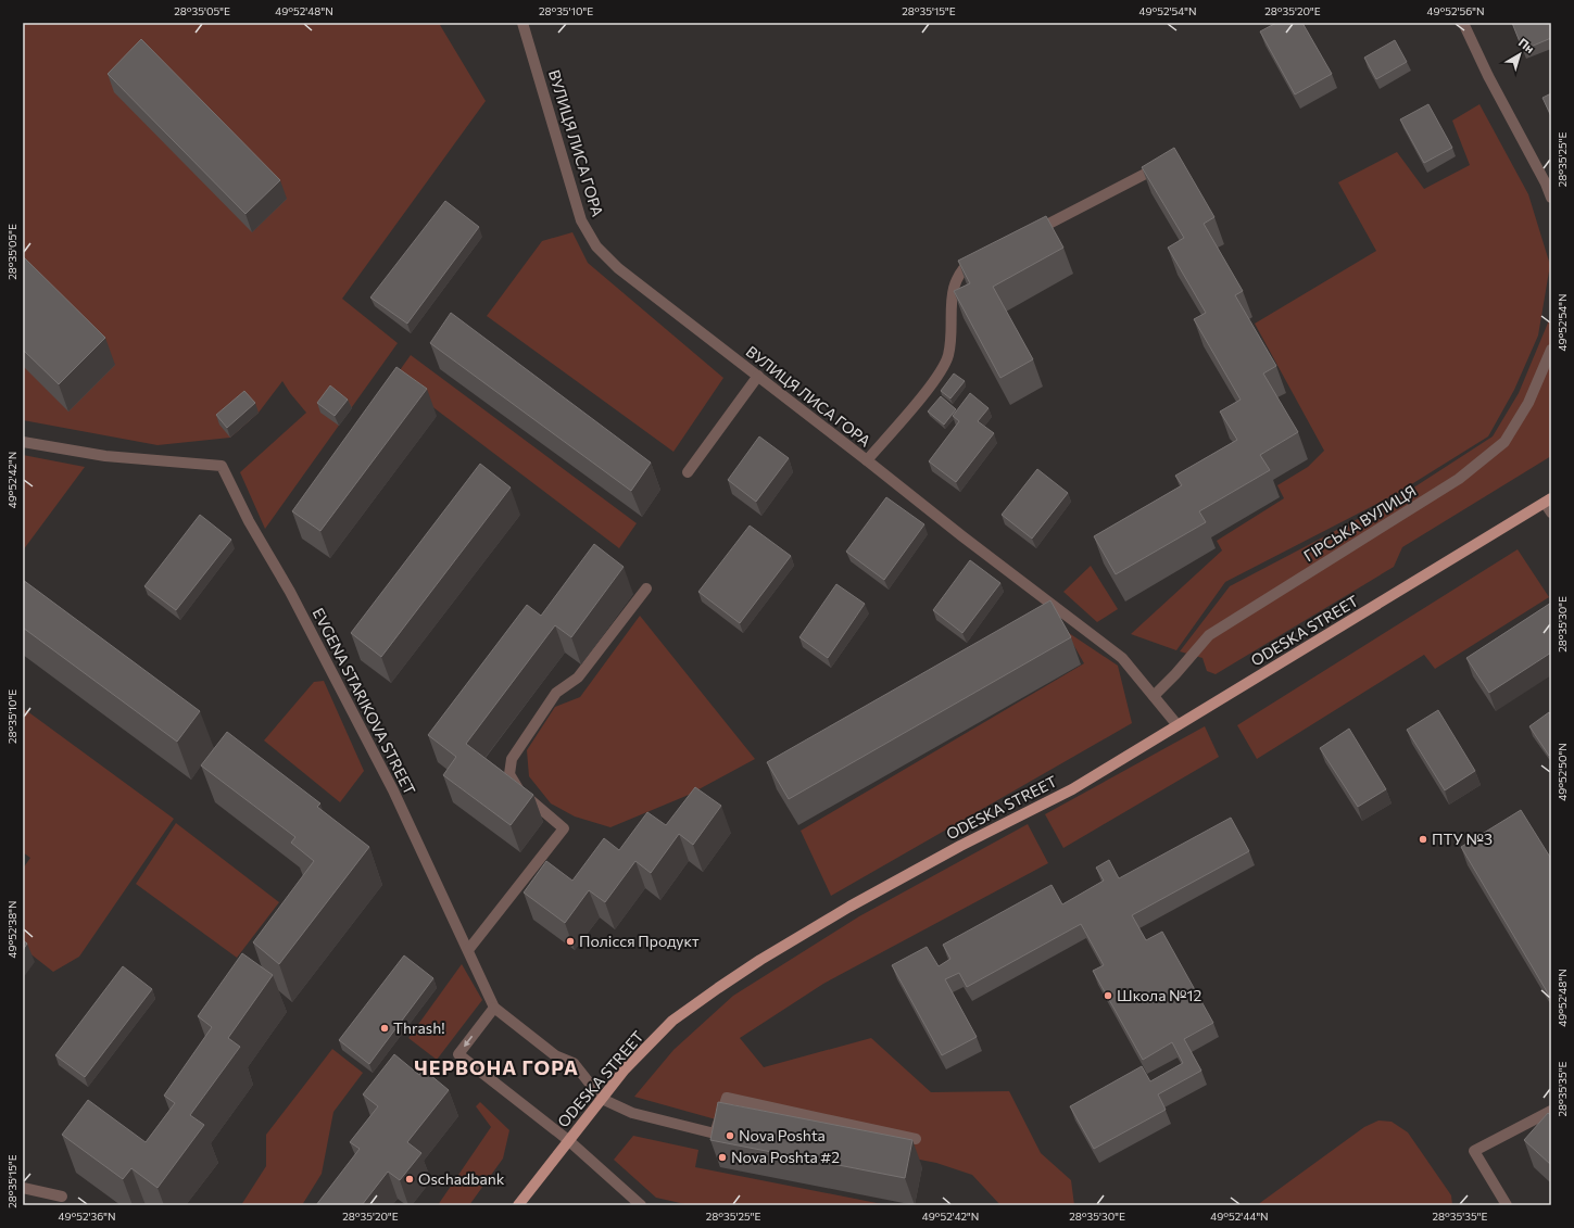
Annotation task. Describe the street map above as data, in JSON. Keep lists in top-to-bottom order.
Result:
{
  "streets": {
    "main road": ["ODESKA STREET"],
    "street": ["ВУЛИЦЯ ЛИСА ГОРА", "ГІРСЬКА ВУЛИЦЯ", "EVGENA STARIKOVA STREET"]
  },
  "crossings": [
    ["ВУЛИЦЯ ЛИСА ГОРА", "ГІРСЬКА ВУЛИЦЯ"],
    ["ВУЛИЦЯ ЛИСА ГОРА", "ODESKA STREET"],
    ["ODESKA STREET", "EVGENA STARIKOVA STREET"]
  ],
  "districts": ["ЧЕРВОНА ГОРА"],
  "places": [
    "ПТУ №3",
    "Полісся Продукт",
    "Школа №12",
    "Thrash!",
    "Nova Poshta",
    "Nova Poshta #2",
    "Oschadbank"
  ],
  "north": "top right",
  "coordinates": [
    "28°35'05\"E",
    "49°52'48\"N",
    "28°35'10\"E",
    "28°35'15\"E",
    "49°52'54\"N",
    "28°35'20\"E",
    "49°52'56\"N",
    "28°35'25\"E",
    "49°52'42\"N",
    "28°35'30\"E",
    "49°52'50\"N",
    "49°52'38\"N",
    "28°35'35\"E",
    "49°52'36\"N",
    "49°52'44\"N"
  ]
}
